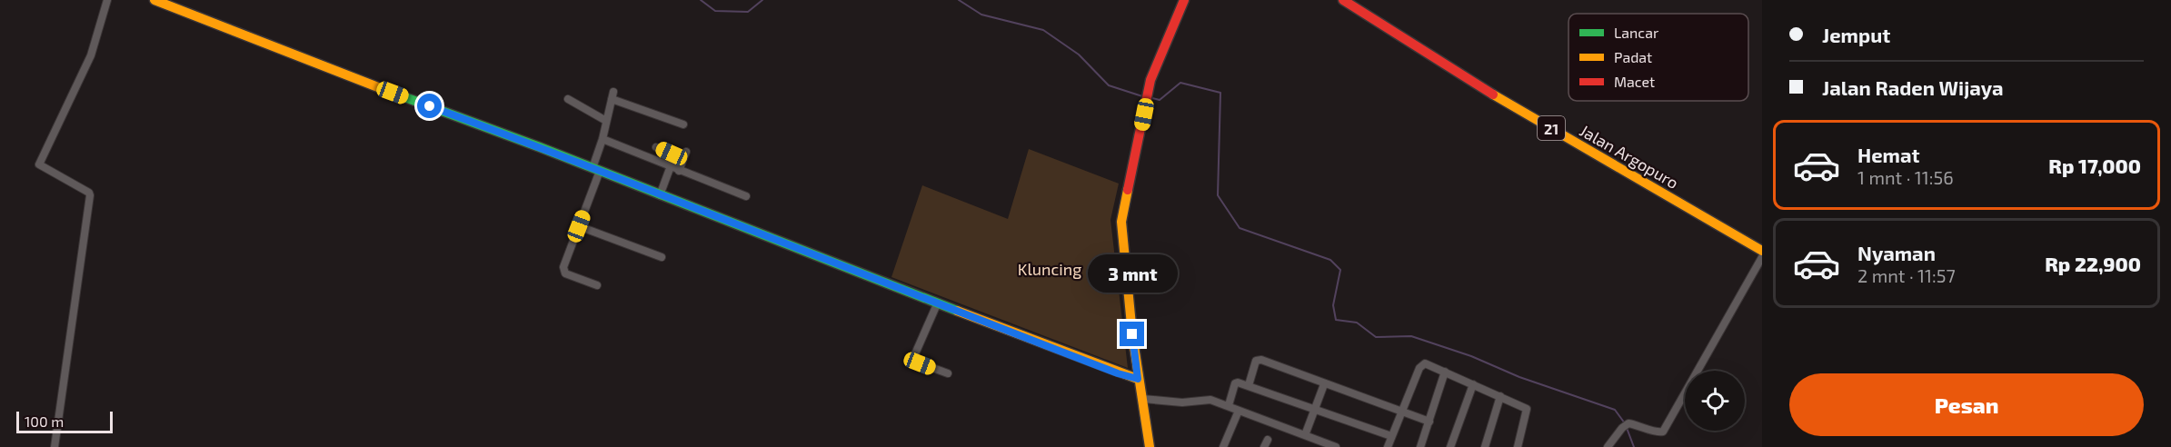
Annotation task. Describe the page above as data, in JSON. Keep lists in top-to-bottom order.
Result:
{
  "streets": {
    "main road": ["21", "Jalan Argopuro"]
  },
  "parks": ["Kluncing"],
  "legend": ["Lancar", "Padat", "Macet"],
  "scale_bar": "100 m",
  "page": {
    "banner": ["Jemput", "Jalan Raden Wijaya"],
    "list": [
      {
        "name": "Hemat",
        "note": "1 mnt · 11:56",
        "value": "Rp 17,000"
      },
      {
        "name": "Nyaman",
        "note": "2 mnt · 11:57",
        "value": "Rp 22,900"
      }
    ],
    "bubble": "3 mnt",
    "buttons": "Pesan",
    "scale": "100 m"
  }
}
